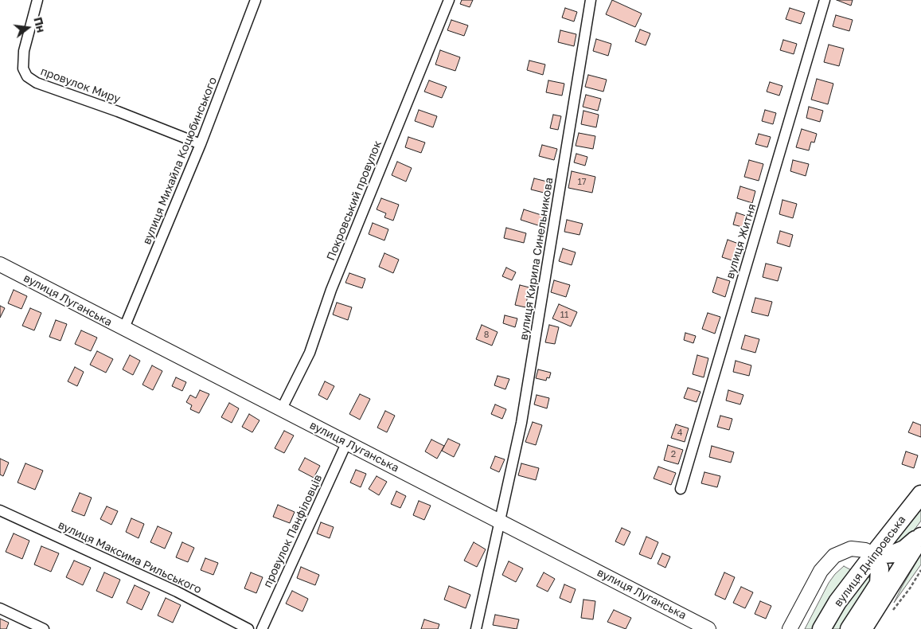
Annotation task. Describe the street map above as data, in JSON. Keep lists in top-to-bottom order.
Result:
{
  "streets": {
    "highway": ["вулиця Дніпровська"],
    "main road": ["вулиця Луганська"],
    "street": [
      "провулок Миру",
      "вулиця Михайла Коцюбинського",
      "Покровський провулок",
      "вулиця Житня",
      "вулиця Кирила Синельникова",
      "провулок Панфіловців",
      "вулиця Максима Рильського"
    ]
  },
  "crossings": [
    ["провулок Миру", "вулиця Михайла Коцюбинського"],
    ["вулиця Михайла Коцюбинського", "вулиця Луганська"],
    ["Покровський провулок", "вулиця Луганська"],
    ["вулиця Кирила Синельникова", "вулиця Луганська"],
    ["вулиця Луганська", "провулок Панфіловців"]
  ],
  "house_numbers": [
    "17",
    "11",
    "8",
    "4",
    "2"
  ],
  "north": "right"
}
